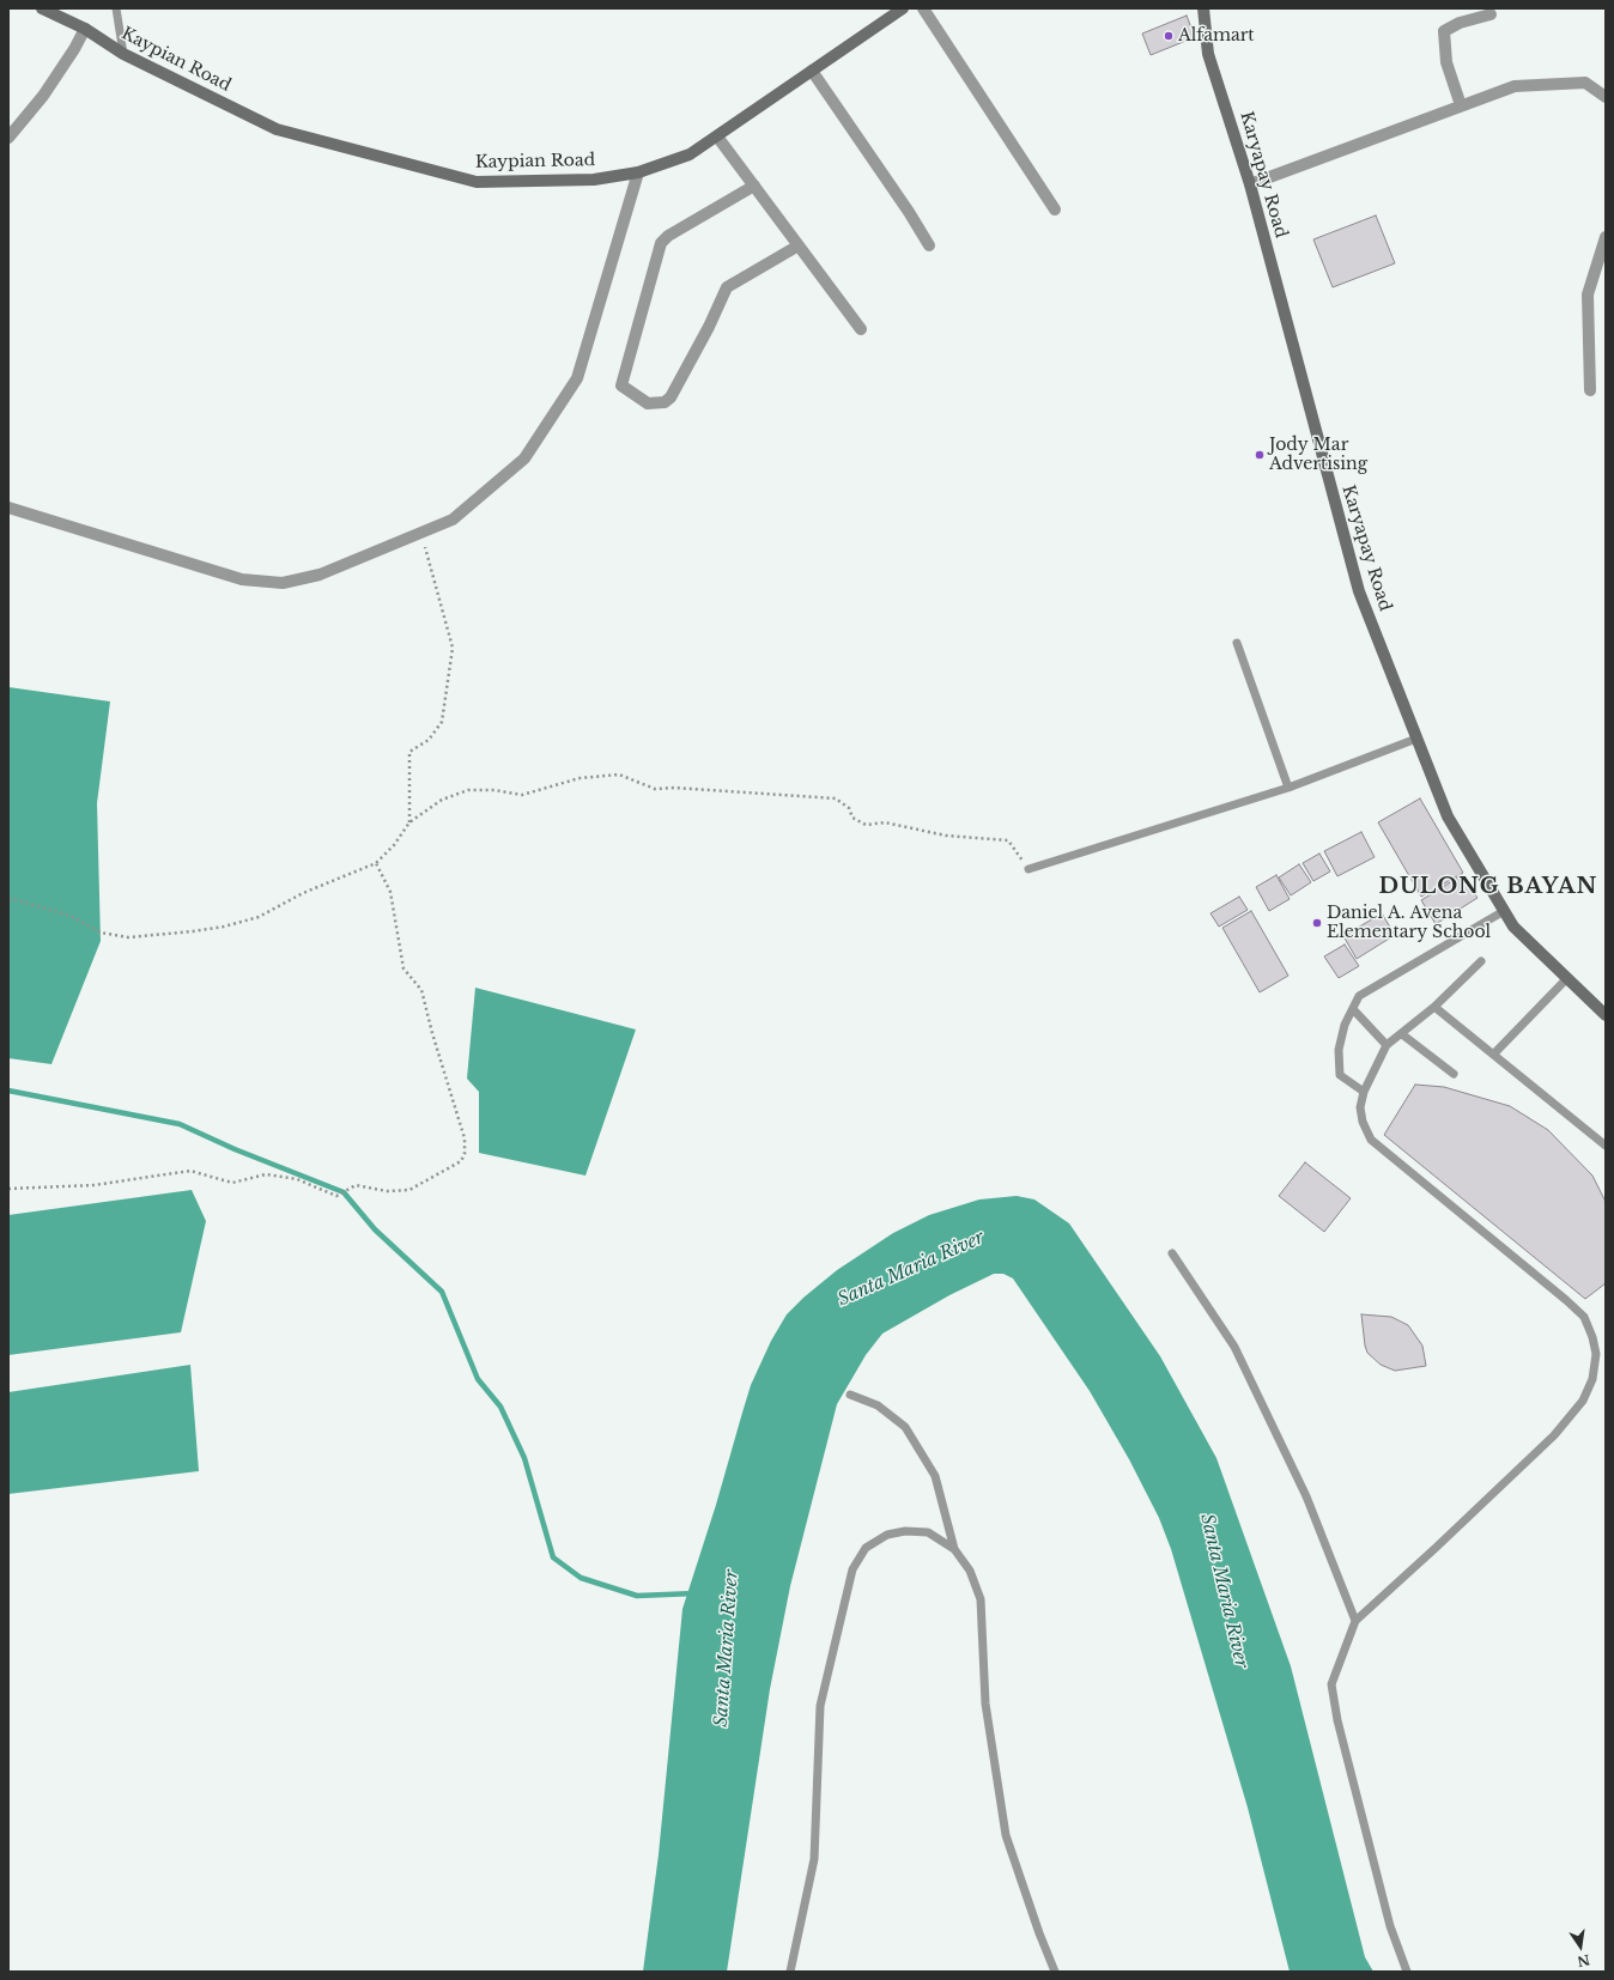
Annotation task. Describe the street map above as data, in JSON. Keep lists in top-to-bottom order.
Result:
{
  "streets": {
    "main road": ["Kaypian Road", "Karyapay Road"]
  },
  "districts": ["DULONG BAYAN"],
  "water": ["Santa Maria River"],
  "places": ["Alfamart", "Jody Mar Advertising", "Daniel A. Avena Elementary School"],
  "north": "bottom"
}
